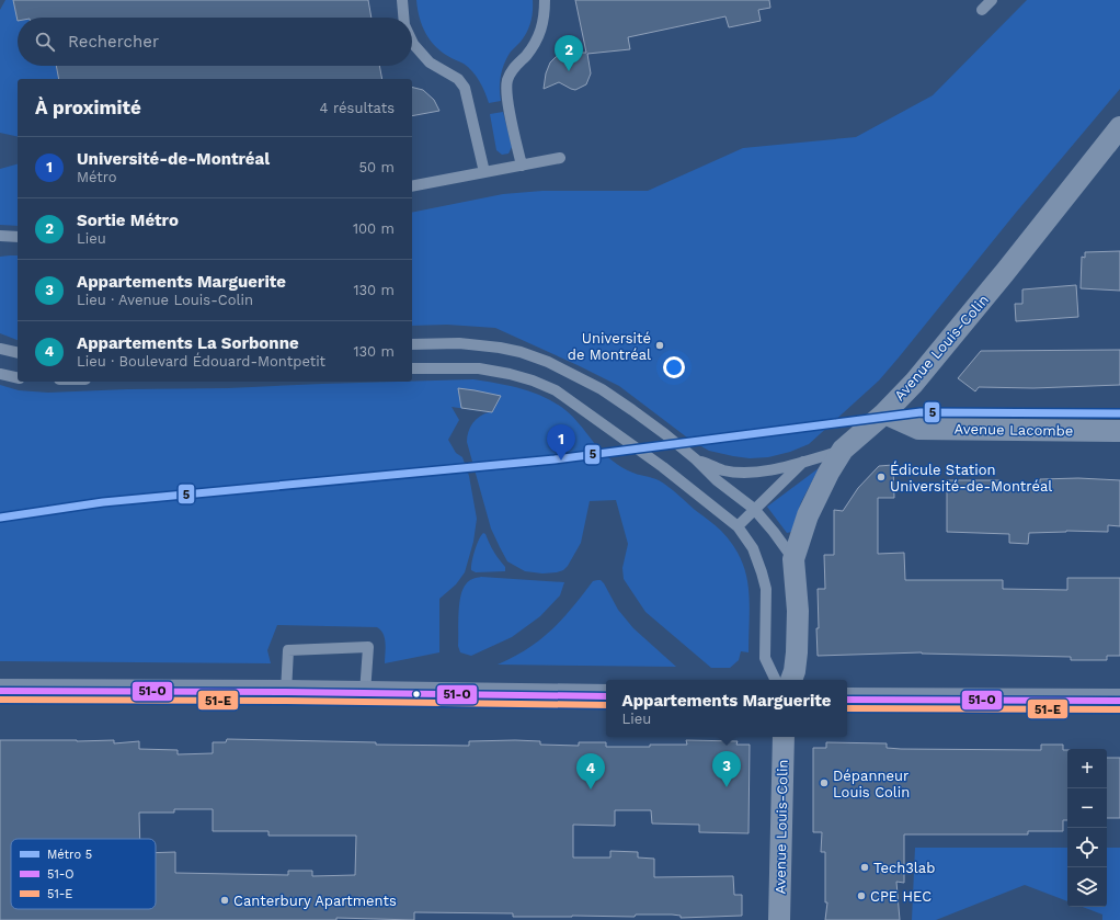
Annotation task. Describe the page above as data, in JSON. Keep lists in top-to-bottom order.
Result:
{
  "streets": {
    "street": ["Avenue Louis-Colin", "Avenue Lacombe"]
  },
  "crossings": [
    ["Avenue Louis-Colin", "Avenue Lacombe"]
  ],
  "places": [
    "Université de Montréal",
    "Édicule Station Université-de-Montréal",
    "Dépanneur Louis Colin",
    "Tech3lab",
    "CPE HEC",
    "Canterbury Apartments"
  ],
  "lines": ["metro line 5", "transit line 51-O", "transit line 51-E"],
  "legend": ["Métro 5", "51-O", "51-E"],
  "page": {
    "search": "Rechercher",
    "pins": [
      "2",
      "1",
      "3",
      "4"
    ],
    "heading": ["À proximité", "4 résultats"],
    "list": [
      {
        "mark": "1",
        "name": "Université-de-Montréal",
        "note": "Métro",
        "value": "50 m"
      },
      {
        "mark": "2",
        "name": "Sortie Métro",
        "note": "Lieu",
        "value": "100 m"
      },
      {
        "mark": "3",
        "name": "Appartements Marguerite",
        "note": "Lieu · Avenue Louis-Colin",
        "value": "130 m"
      },
      {
        "mark": "4",
        "name": "Appartements La Sorbonne",
        "note": "Lieu · Boulevard Édouard-Montpetit",
        "value": "130 m"
      }
    ],
    "popup": ["Appartements Marguerite", "Lieu"],
    "map_buttons": ["+", "−"]
  }
}
